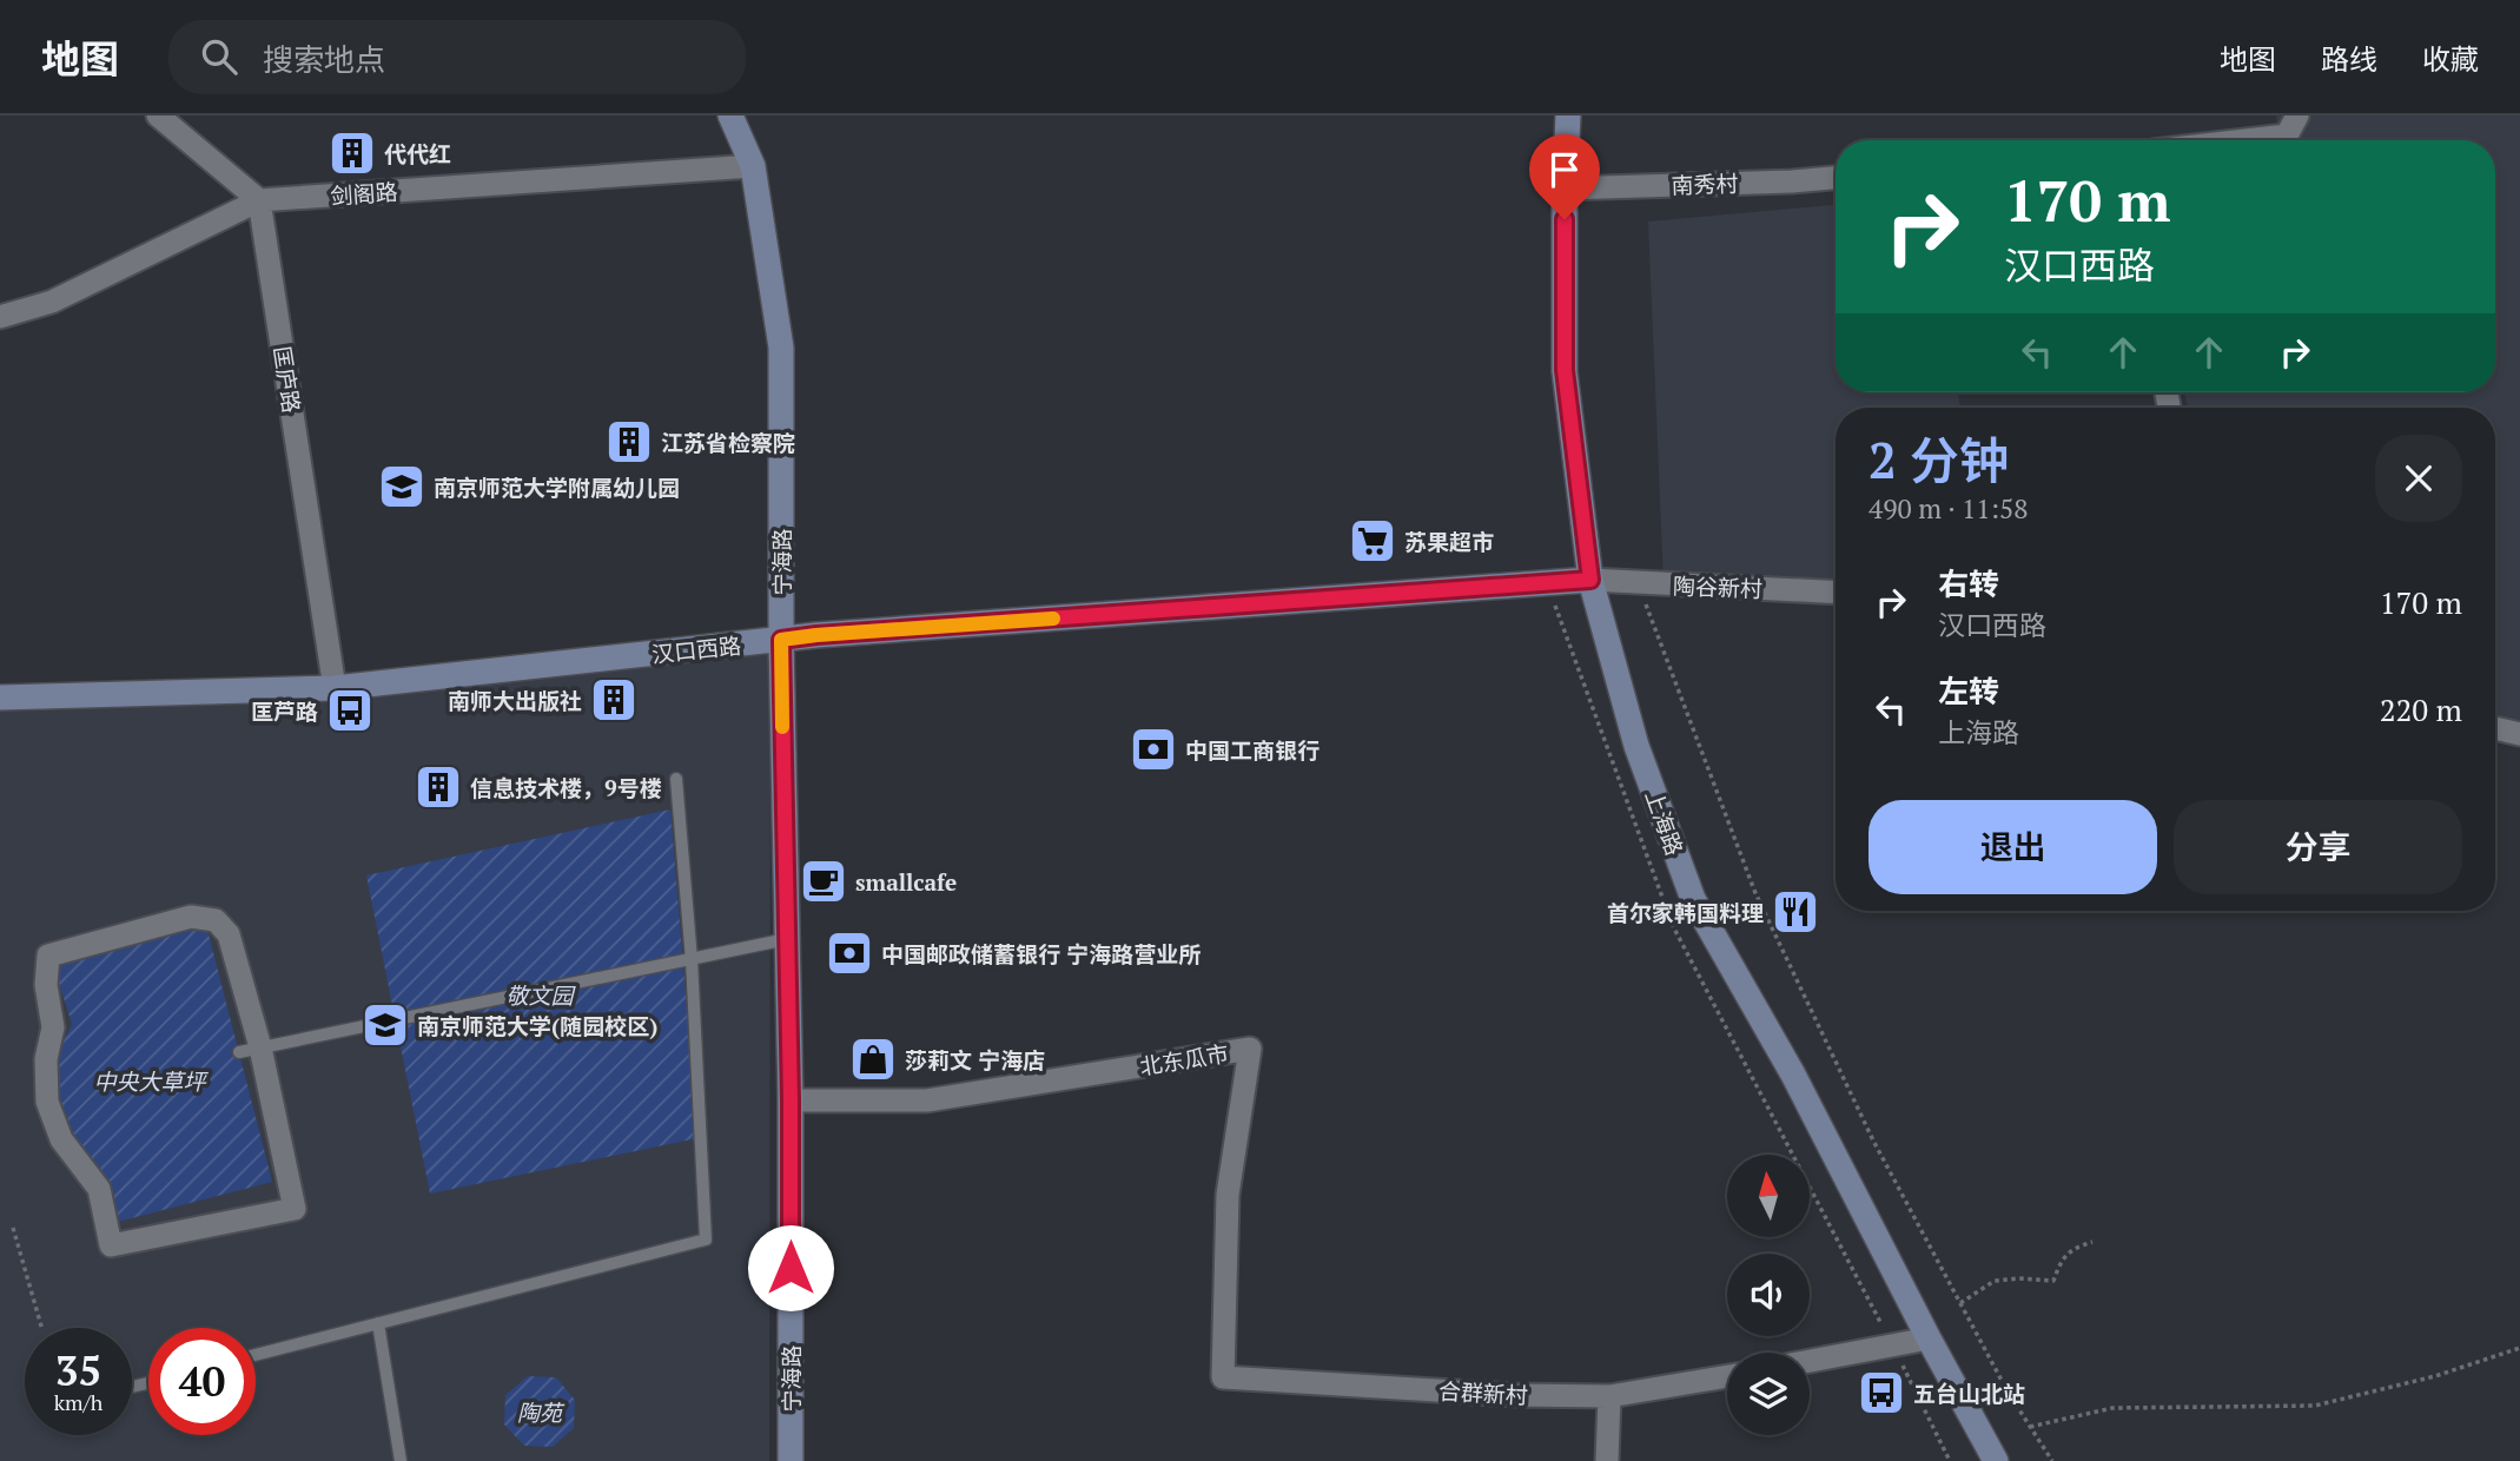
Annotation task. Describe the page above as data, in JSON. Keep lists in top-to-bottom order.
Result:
{
  "streets": {
    "street": [
      "南秀村",
      "剑阁路",
      "匡庐路",
      "宁海路",
      "陶谷新村",
      "汉口西路",
      "上海路",
      "北东瓜市",
      "合群新村"
    ]
  },
  "crossings": [
    ["南秀村", "上海路"],
    ["剑阁路", "匡庐路"],
    ["剑阁路", "宁海路"],
    ["匡庐路", "汉口西路"],
    ["宁海路", "汉口西路"],
    ["宁海路", "北东瓜市"],
    ["陶谷新村", "汉口西路"],
    ["陶谷新村", "上海路"],
    ["汉口西路", "上海路"],
    ["北东瓜市", "合群新村"]
  ],
  "parks": ["敬文园", "中央大草坪", "陶苑"],
  "places": {
    "building": [
      "代代红",
      "江苏省检察院",
      "南师大出版社",
      "信息技术楼，9号楼"
    ],
    "school or university": ["南京师范大学附属幼儿园", "南京师范大学(随园校区)"],
    "supermarket": ["苏果超市"],
    "bus stop": ["匡芦路", "五台山北站"],
    "bank": ["中国工商银行", "中国邮政储蓄银行 宁海路营业所"],
    "cafe": ["smallcafe"],
    "restaurant": ["首尔家韩国料理"],
    "shop": ["莎莉文 宁海店"]
  },
  "north": "top",
  "page": {
    "header": "地图",
    "search": "搜索地点",
    "nav": ["地图", "路线", "收藏"],
    "turn": ["170 m", "汉口西路"],
    "heading": ["2 分钟", "490 m · 11:58"],
    "list": [
      {
        "name": "右转",
        "note": "汉口西路",
        "value": "170 m"
      },
      {
        "name": "左转",
        "note": "上海路",
        "value": "220 m"
      }
    ],
    "buttons": ["退出", "分享"],
    "speed": "35 km/h",
    "limit": "40"
  }
}
